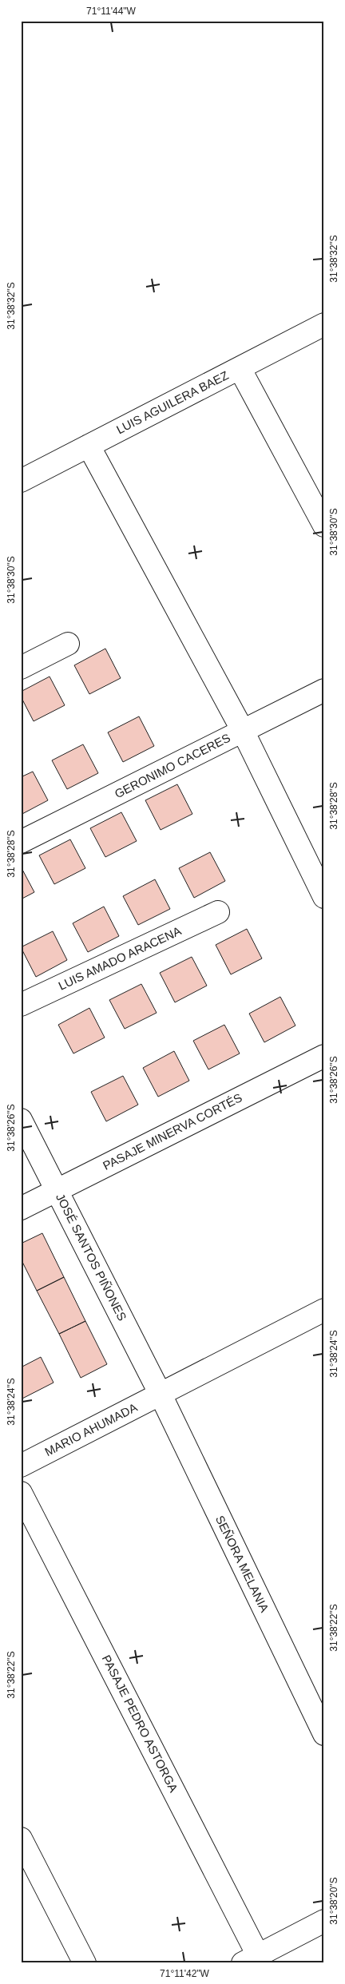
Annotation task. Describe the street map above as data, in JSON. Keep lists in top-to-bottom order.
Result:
{
  "streets": {
    "street": [
      "LUIS AGUILERA BAEZ",
      "GERONIMO CACERES",
      "LUIS AMADO ARACENA",
      "PASAJE MINERVA CORTÉS",
      "JOSÉ SANTOS PIÑONES",
      "MARIO AHUMADA",
      "SEÑORA MELANIA",
      "PASAJE PEDRO ASTORGA"
    ]
  },
  "crossings": [
    ["PASAJE MINERVA CORTÉS", "JOSÉ SANTOS PIÑONES"],
    ["JOSÉ SANTOS PIÑONES", "MARIO AHUMADA"],
    ["JOSÉ SANTOS PIÑONES", "SEÑORA MELANIA"],
    ["MARIO AHUMADA", "SEÑORA MELANIA"]
  ],
  "coordinates": [
    "71°11'44\"W",
    "31°38'32\"S",
    "31°38'30\"S",
    "31°38'28\"S",
    "31°38'26\"S",
    "31°38'24\"S",
    "31°38'22\"S",
    "31°38'20\"S",
    "71°11'42\"W"
  ]
}
